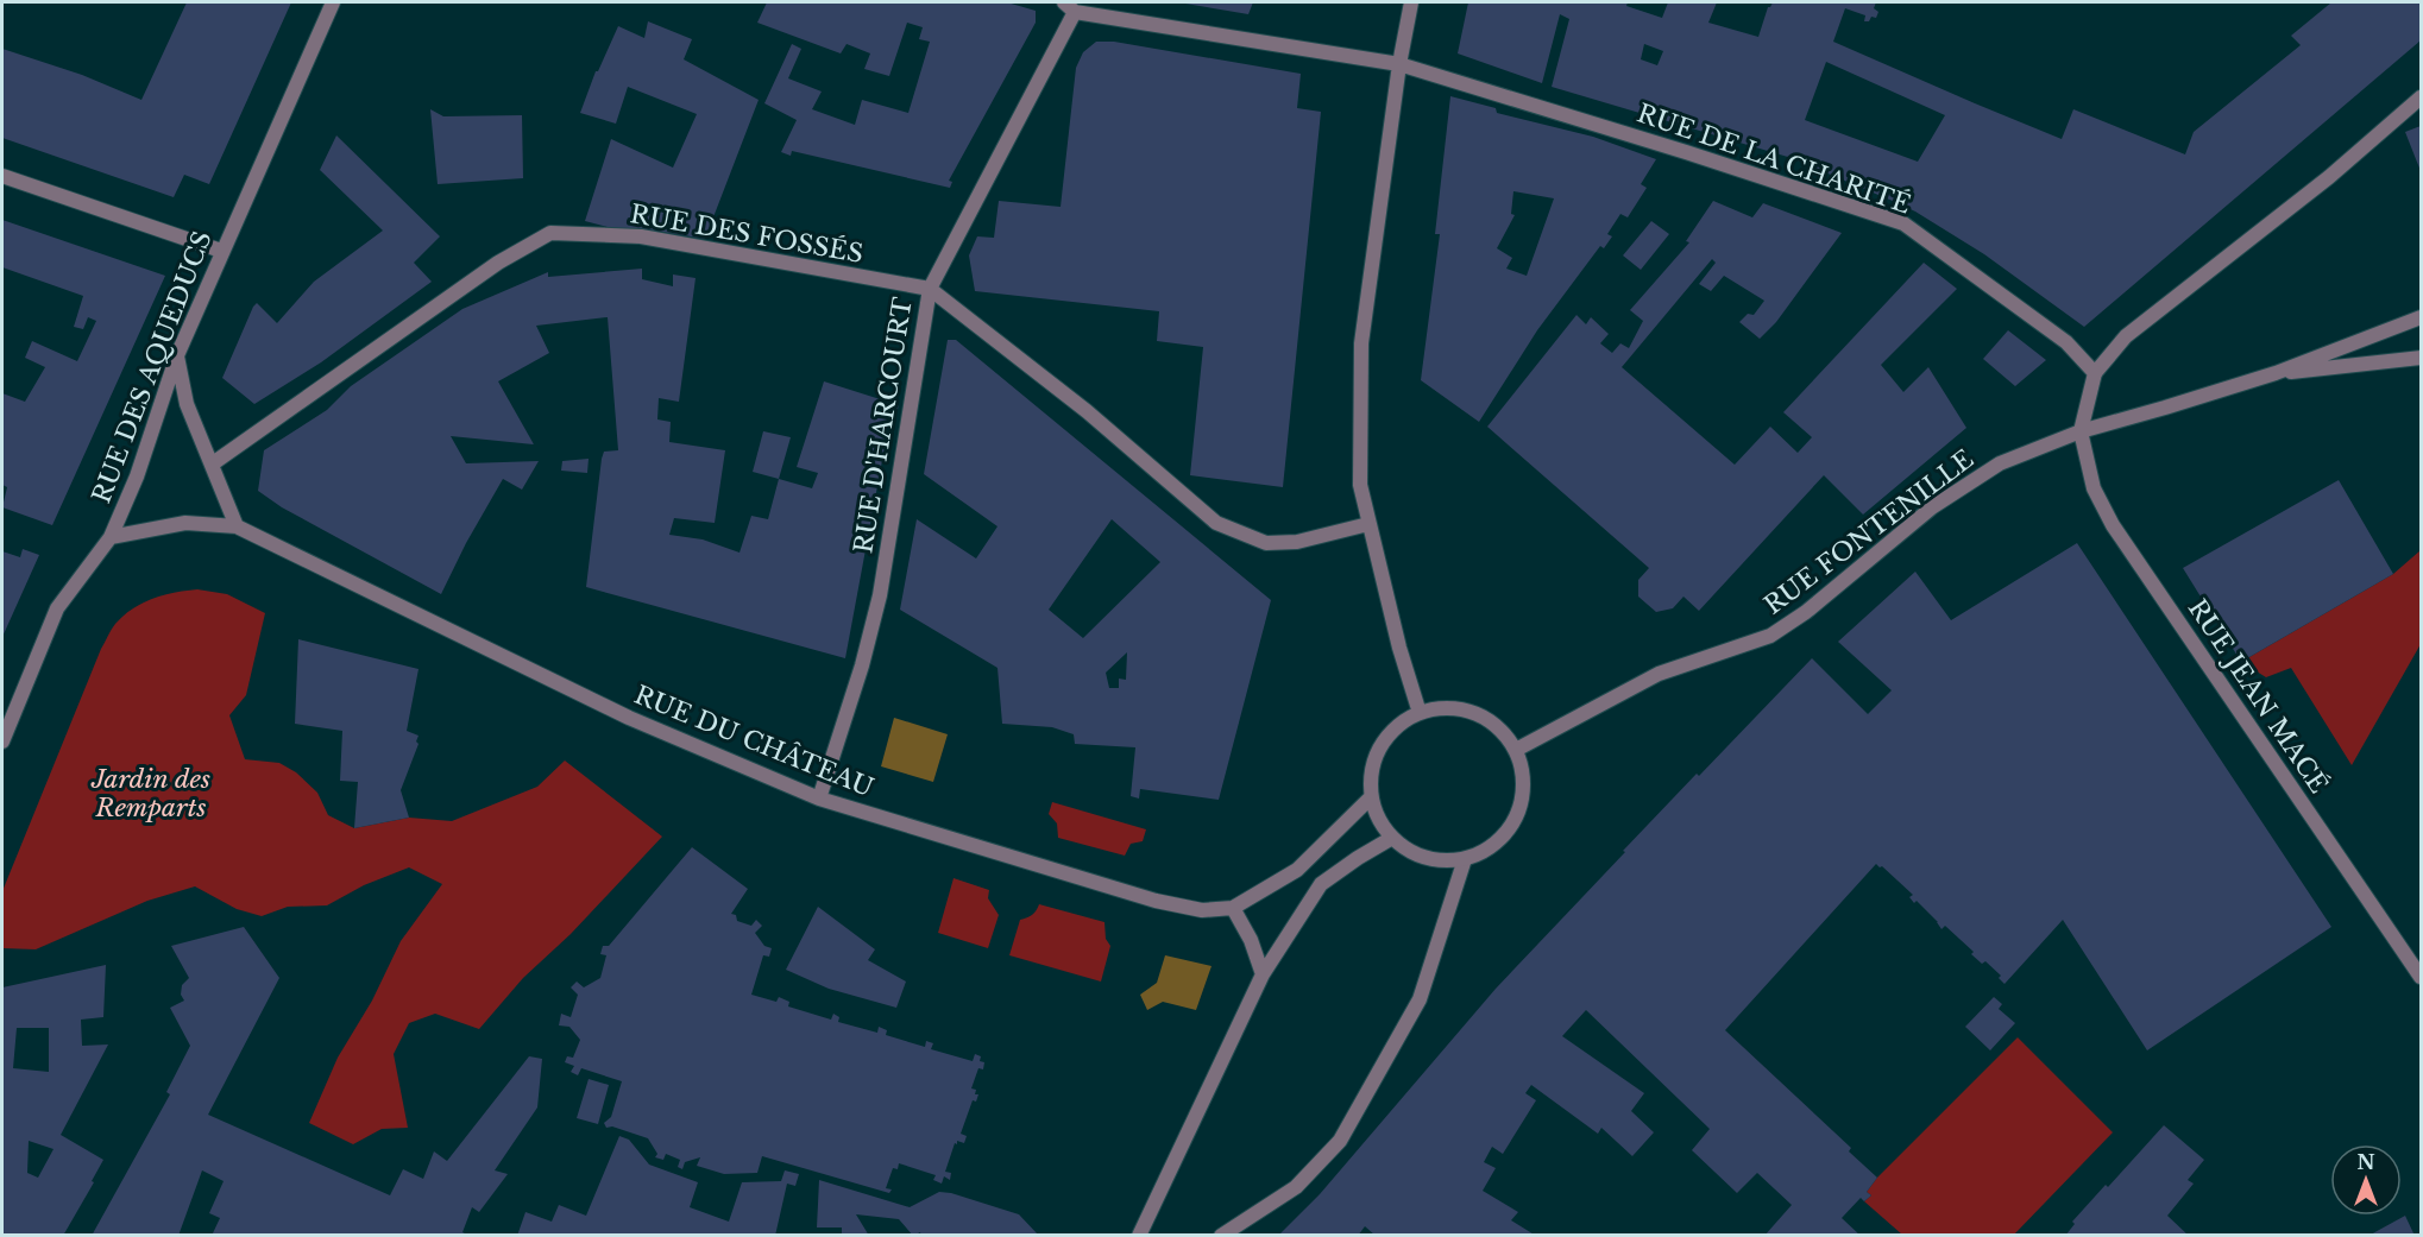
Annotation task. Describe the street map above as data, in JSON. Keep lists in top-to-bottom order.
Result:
{
  "streets": {
    "street": [
      "RUE DE LA CHARITÉ",
      "RUE DES FOSSÉS",
      "RUE DES AQUEDUCS",
      "RUE D'HARCOURT",
      "RUE FONTENILLE",
      "RUE JEAN MACÉ",
      "RUE DU CHÂTEAU"
    ]
  },
  "crossings": [
    ["RUE DE LA CHARITÉ", "RUE D'HARCOURT"],
    ["RUE DES FOSSÉS", "RUE D'HARCOURT"],
    ["RUE DES AQUEDUCS", "RUE DU CHÂTEAU"],
    ["RUE D'HARCOURT", "RUE DU CHÂTEAU"],
    ["RUE FONTENILLE", "RUE JEAN MACÉ"],
    ["RUE FONTENILLE", "RUE DU CHÂTEAU"]
  ],
  "parks": ["Jardin des Remparts"],
  "north": "top"
}
